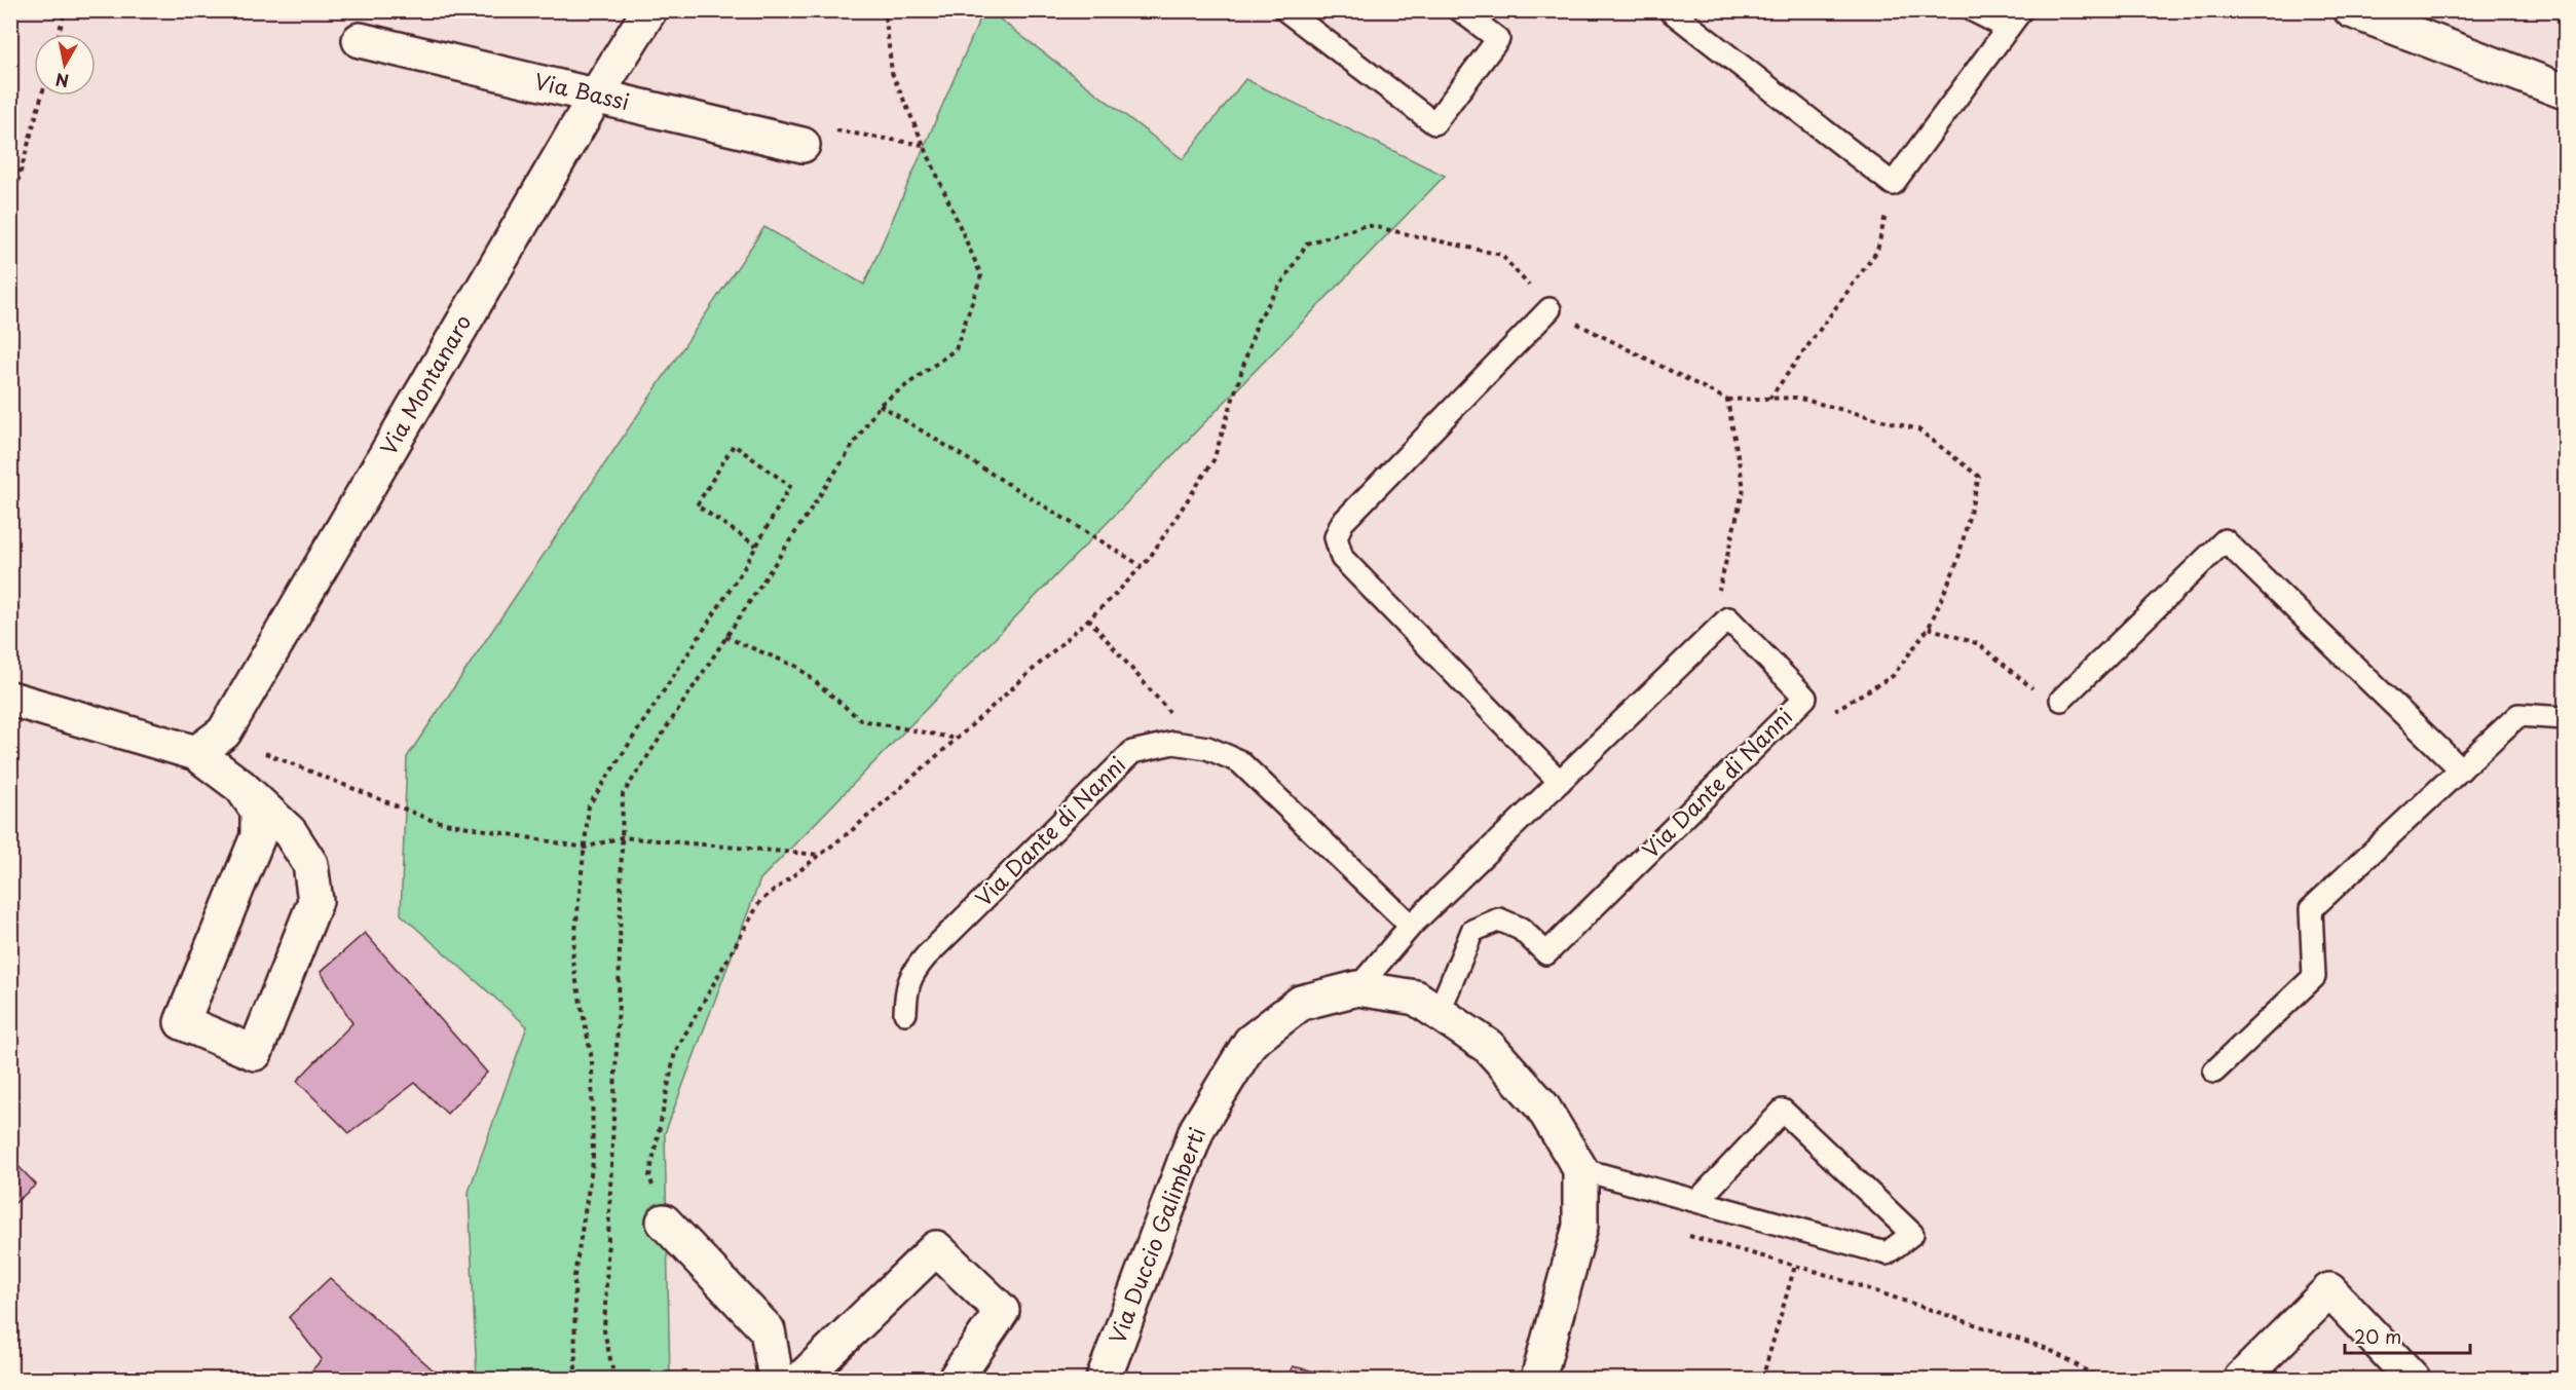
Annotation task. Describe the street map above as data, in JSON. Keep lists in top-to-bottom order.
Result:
{
  "streets": {
    "street": ["Via Bassi", "Via Montanaro", "Via Duccio Galimberti"],
    "lane": ["Via Dante di Nanni"]
  },
  "crossings": [
    ["Via Bassi", "Via Montanaro"],
    ["Via Dante di Nanni", "Via Duccio Galimberti"]
  ],
  "scale_bar": "20 m",
  "north": "bottom"
}
